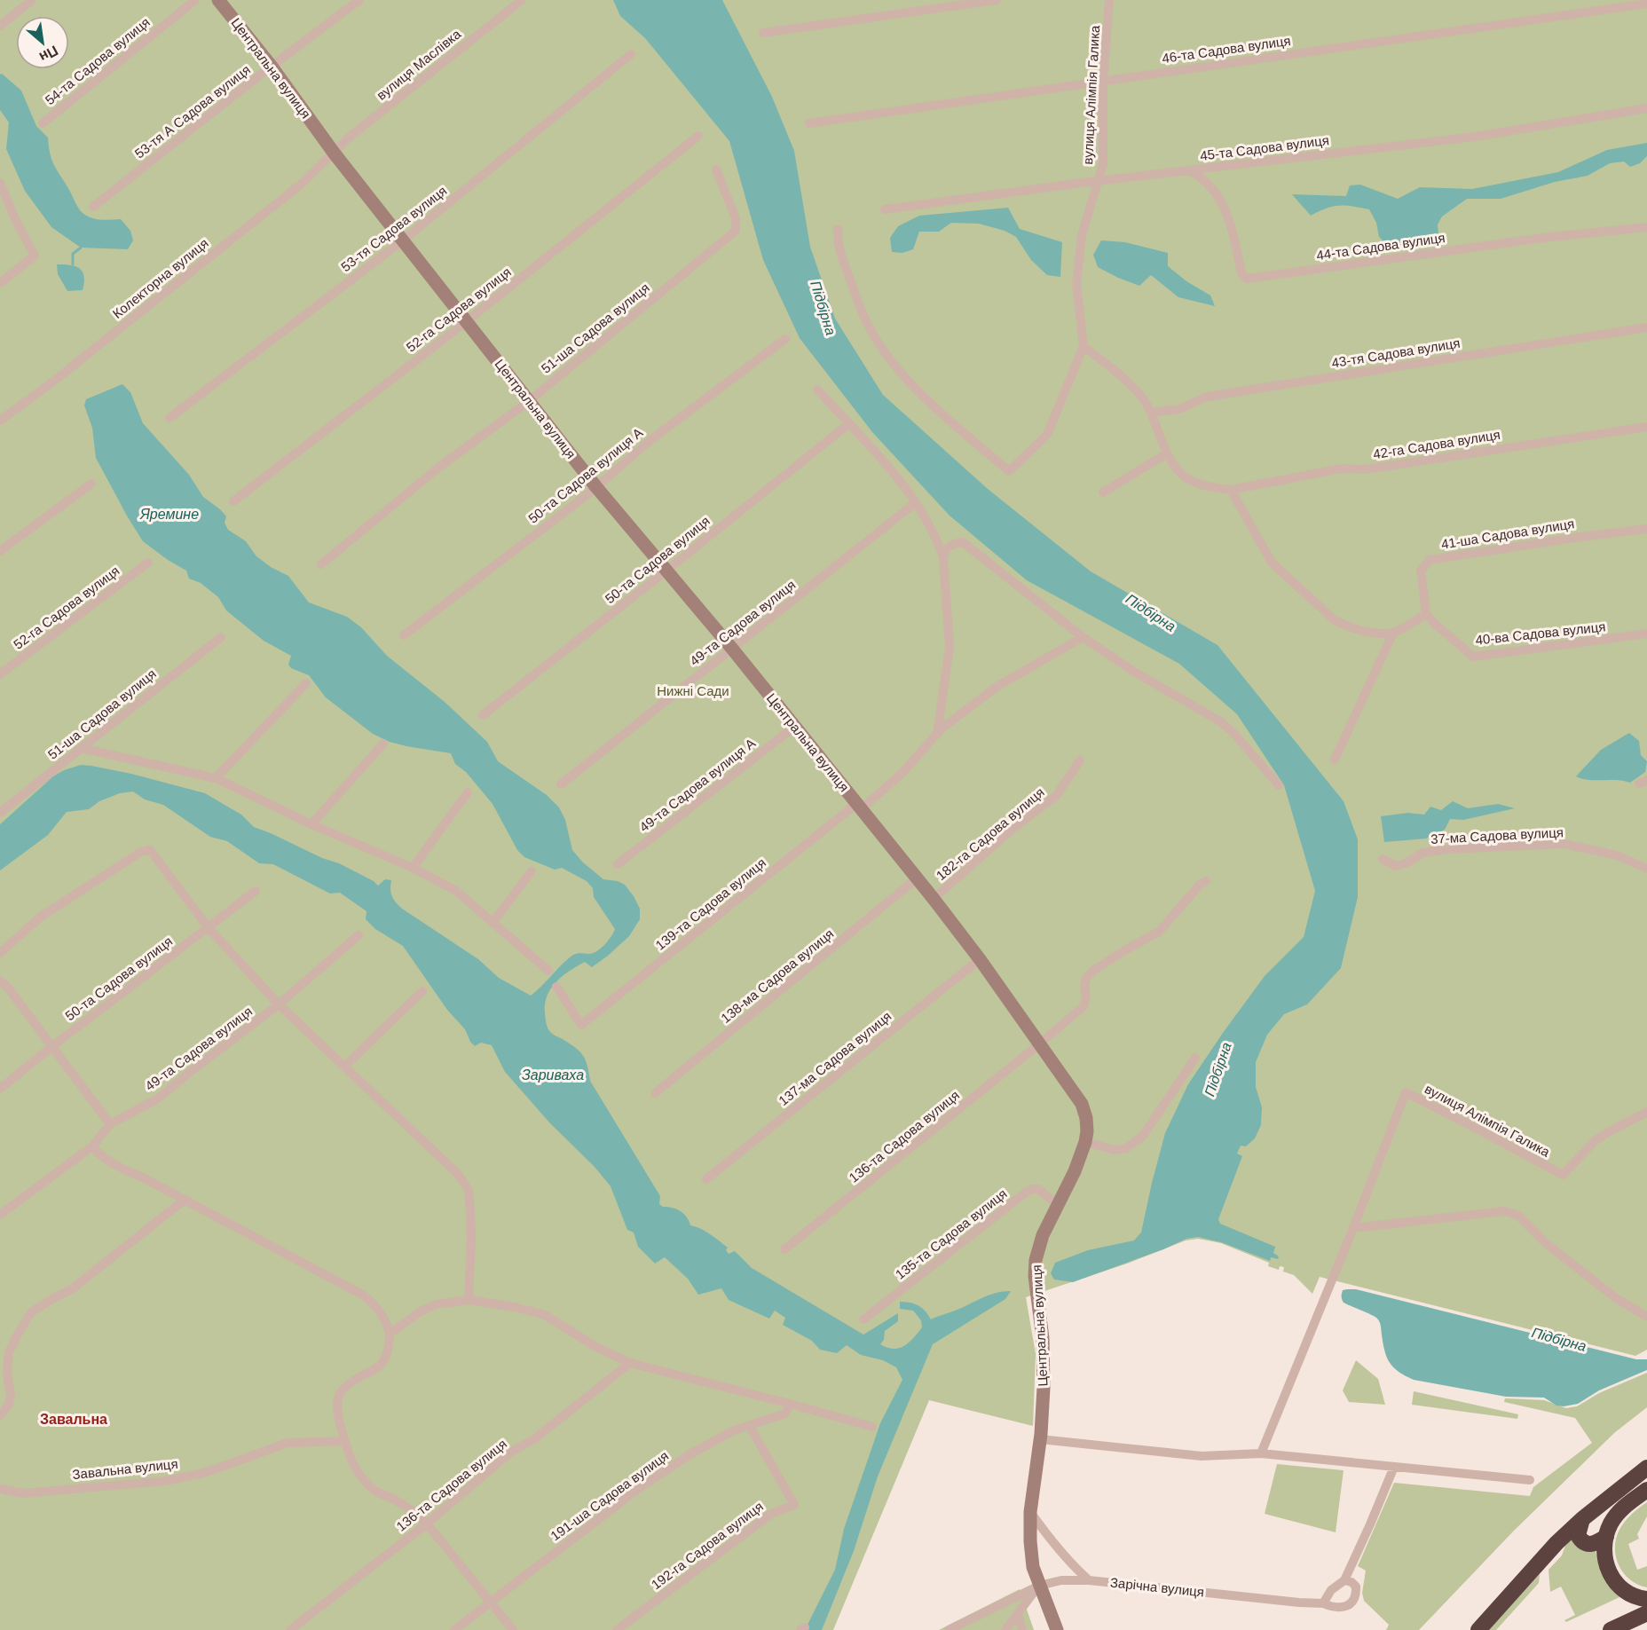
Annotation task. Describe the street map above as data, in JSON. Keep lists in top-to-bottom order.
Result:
{
  "streets": {
    "street": [
      "46-та Садова вулиця",
      "54-та Садова вулиця",
      "вулиця Маслівка",
      "Центральна вулиця",
      "вулиця Алімпія Галика",
      "53-тя А Садова вулиця",
      "45-та Садова вулиця",
      "53-тя Садова вулиця",
      "44-та Садова вулиця",
      "Колекторна вулиця",
      "52-га Садова вулиця",
      "51-ша Садова вулиця",
      "43-тя Садова вулиця",
      "42-га Садова вулиця",
      "50-та Садова вулиця А",
      "41-ша Садова вулиця",
      "50-та Садова вулиця",
      "49-та Садова вулиця",
      "40-ва Садова вулиця",
      "49-та Садова вулиця А",
      "182-га Садова вулиця",
      "37-ма Садова вулиця",
      "139-та Садова вулиця",
      "138-ма Садова вулиця",
      "137-ма Садова вулиця",
      "136-та Садова вулиця",
      "135-та Садова вулиця",
      "Завальна вулиця",
      "191-ша Садова вулиця",
      "192-га Садова вулиця",
      "Зарічна вулиця"
    ]
  },
  "crossings": [
    ["46-та Садова вулиця", "вулиця Алімпія Галика"],
    ["вулиця Маслівка", "Центральна вулиця"],
    ["вулиця Маслівка", "Колекторна вулиця"],
    ["Центральна вулиця", "53-тя А Садова вулиця"],
    ["Центральна вулиця", "53-тя Садова вулиця"],
    ["Центральна вулиця", "Колекторна вулиця"],
    ["Центральна вулиця", "52-га Садова вулиця"],
    ["Центральна вулиця", "51-ша Садова вулиця"],
    ["Центральна вулиця", "50-та Садова вулиця А"],
    ["Центральна вулиця", "50-та Садова вулиця"],
    ["Центральна вулиця", "49-та Садова вулиця"],
    ["Центральна вулиця", "49-та Садова вулиця А"],
    ["Центральна вулиця", "182-га Садова вулиця"],
    ["Центральна вулиця", "139-та Садова вулиця"],
    ["Центральна вулиця", "138-ма Садова вулиця"],
    ["Центральна вулиця", "137-ма Садова вулиця"],
    ["Центральна вулиця", "136-та Садова вулиця"],
    ["Центральна вулиця", "135-та Садова вулиця"],
    ["Центральна вулиця", "Зарічна вулиця"],
    ["вулиця Алімпія Галика", "45-та Садова вулиця"],
    ["45-та Садова вулиця", "44-та Садова вулиця"],
    ["41-ша Садова вулиця", "40-ва Садова вулиця"],
    ["191-ша Садова вулиця", "192-га Садова вулиця"]
  ],
  "districts": ["Завальна"],
  "water": ["Підбірна", "Яремине", "Зариваха"],
  "parks": ["Нижні Сади"],
  "north": "bottom right"
}
